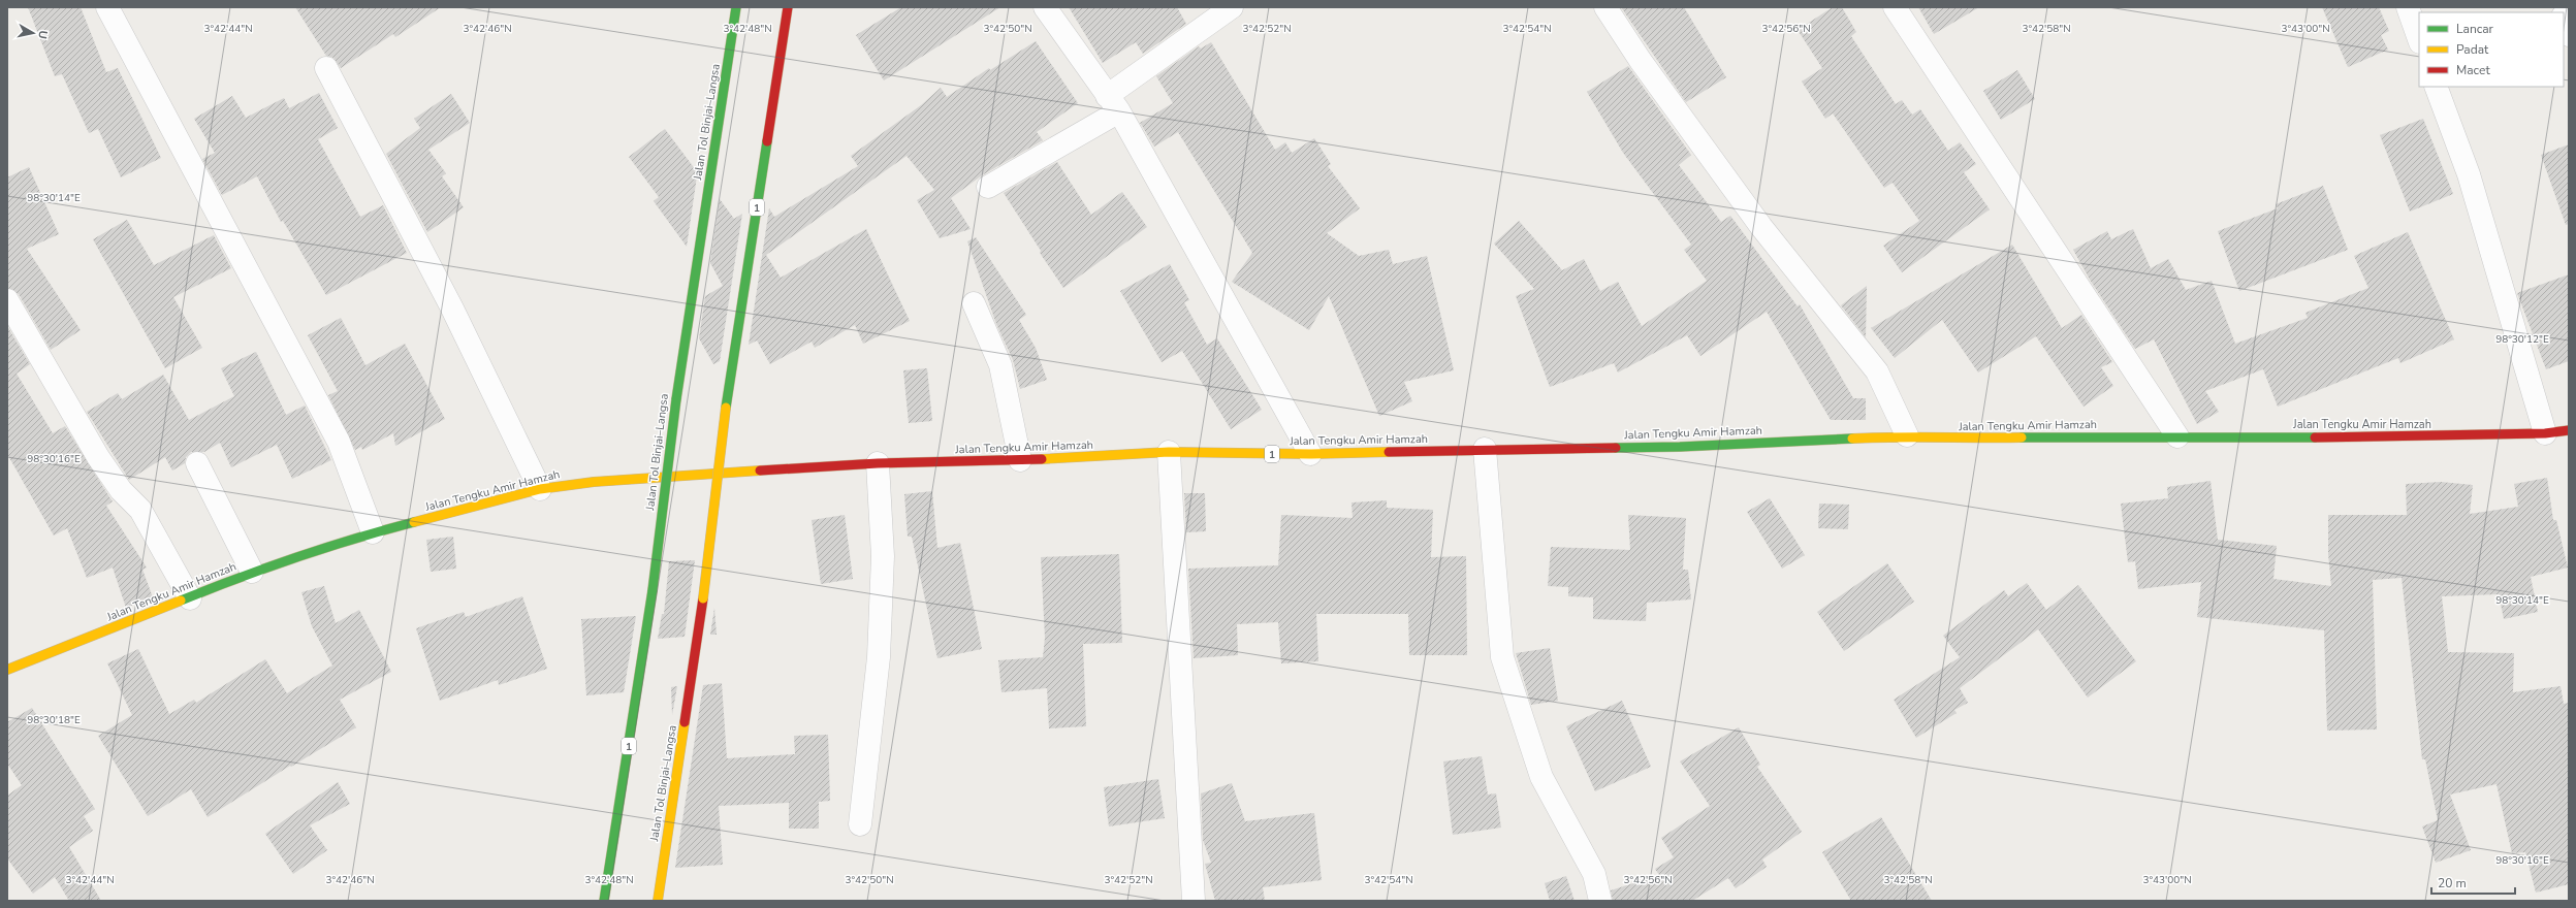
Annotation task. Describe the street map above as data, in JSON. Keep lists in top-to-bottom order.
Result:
{
  "streets": {
    "highway": ["Jalan Tol Binjai–Langsa", "1", "Jalan Tengku Amir Hamzah"]
  },
  "legend": ["Lancar", "Padat", "Macet"],
  "scale_bar": "20 m",
  "north": "right",
  "coordinates": [
    "3°42'44\"N",
    "3°42'46\"N",
    "3°42'48\"N",
    "3°42'50\"N",
    "3°42'52\"N",
    "3°42'54\"N",
    "3°42'56\"N",
    "3°42'58\"N",
    "3°43'00\"N",
    "98°30'14\"E",
    "98°30'12\"E",
    "98°30'16\"E",
    "98°30'18\"E"
  ]
}
